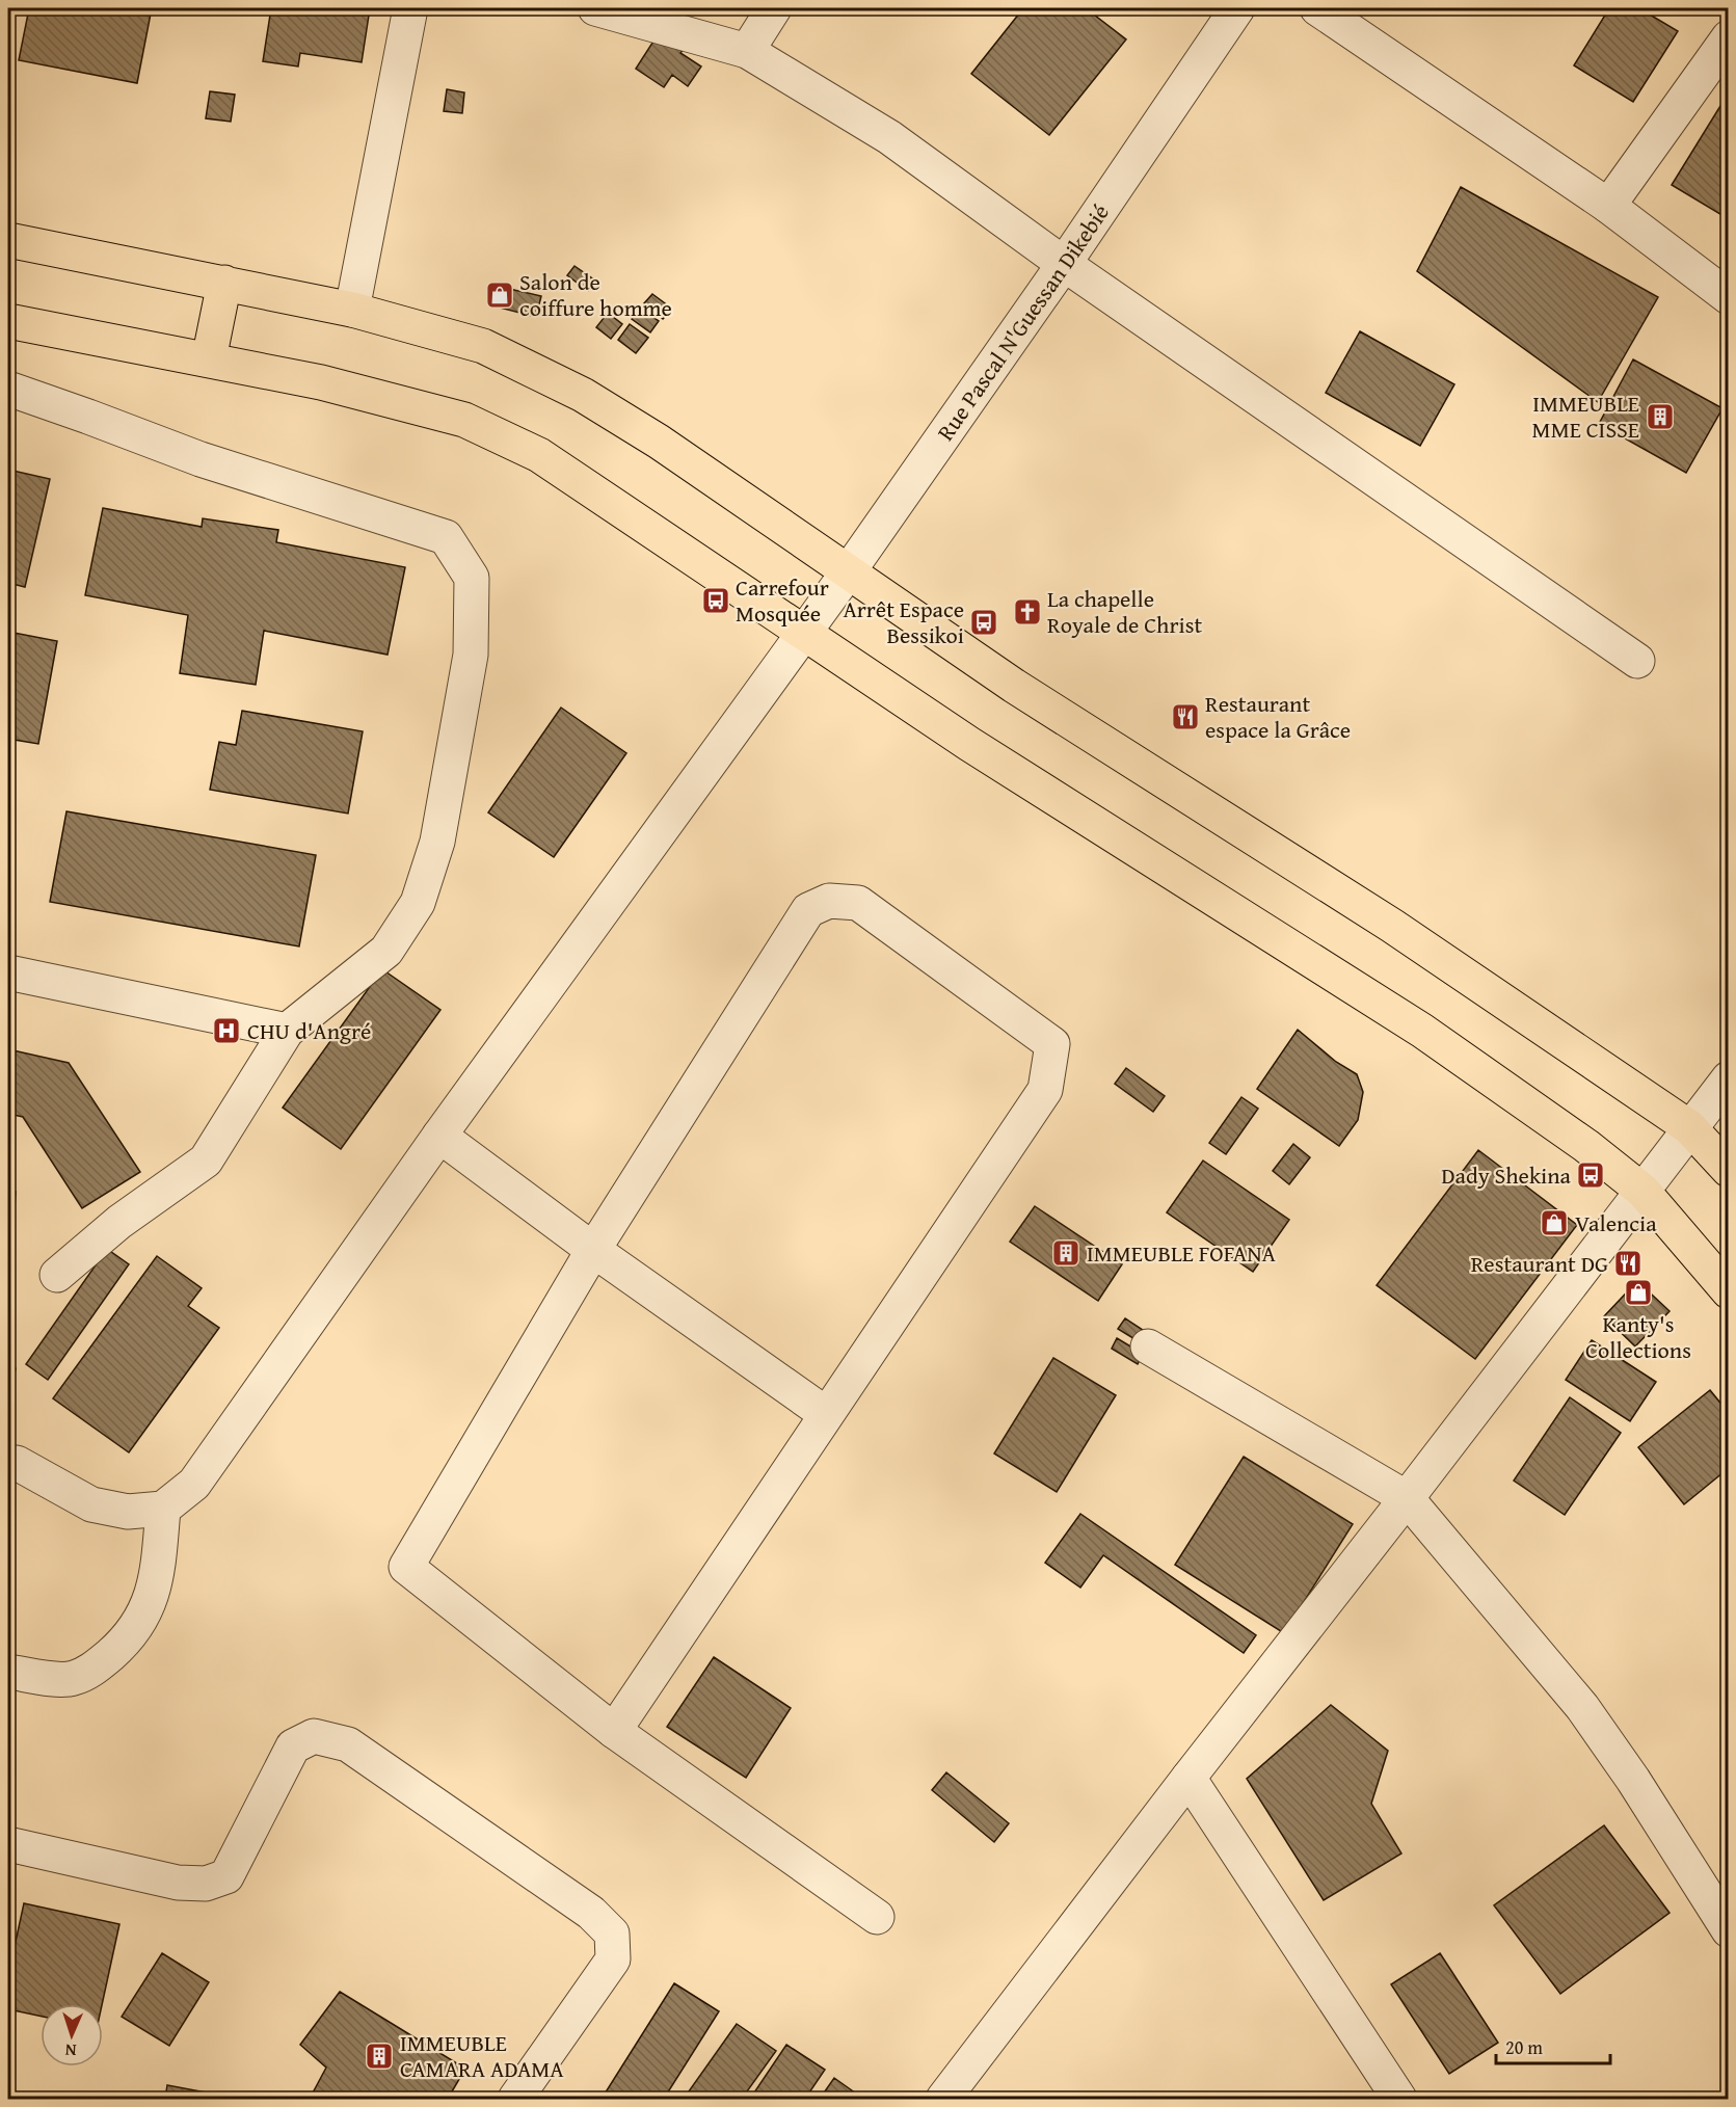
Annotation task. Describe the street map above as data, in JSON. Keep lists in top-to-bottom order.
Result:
{
  "streets": {
    "street": ["Rue Pascal N'Guessan Dikebié"]
  },
  "places": {
    "shop": ["Salon de coiffure homme", "Valencia", "Kanty's Collections"],
    "building": ["IMMEUBLE MME CISSE", "IMMEUBLE FOFANA", "IMMEUBLE CAMARA ADAMA"],
    "bus stop": ["Carrefour Mosquée", "Arrêt Espace Bessikoi", "Dady Shekina"],
    "church": ["La chapelle Royale de Christ"],
    "restaurant": ["Restaurant espace la Grâce", "Restaurant DG"],
    "hospital": ["CHU d'Angré"]
  },
  "scale_bar": "20 m",
  "north": "bottom"
}
